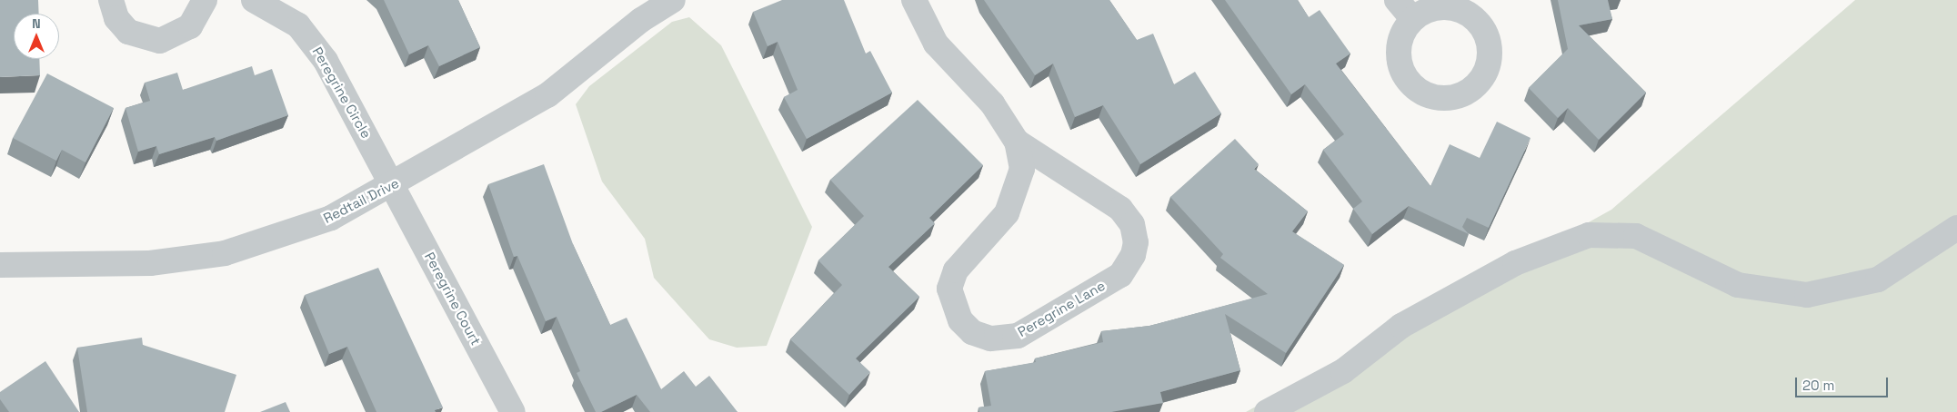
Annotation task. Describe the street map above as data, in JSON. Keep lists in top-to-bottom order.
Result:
{
  "streets": {
    "street": [
      "Peregrine Circle",
      "Redtail Drive",
      "Peregrine Court",
      "Peregrine Lane"
    ]
  },
  "crossings": [
    ["Peregrine Circle", "Redtail Drive"],
    ["Peregrine Circle", "Peregrine Court"],
    ["Redtail Drive", "Peregrine Court"]
  ],
  "scale_bar": "20 m",
  "north": "top"
}
